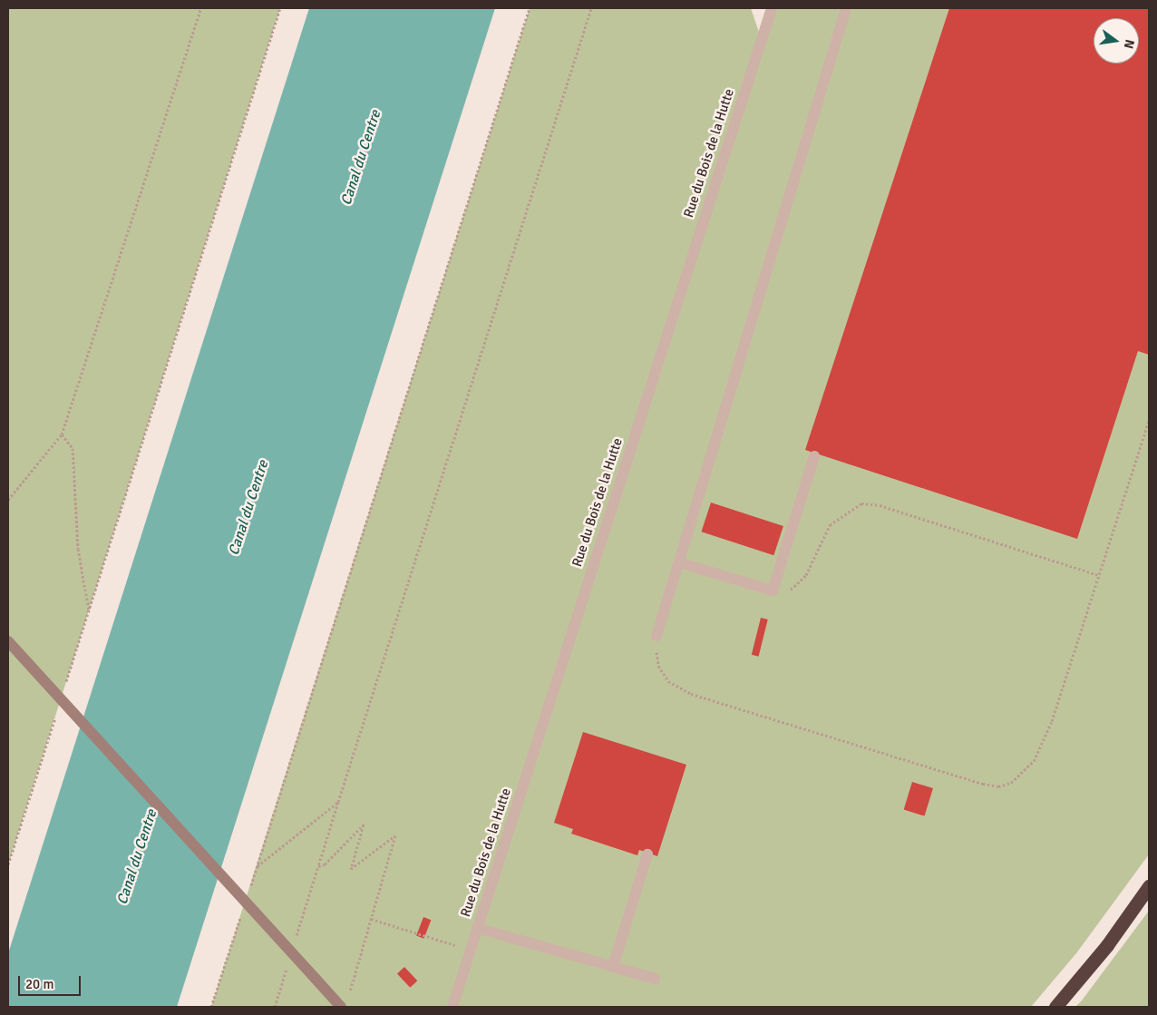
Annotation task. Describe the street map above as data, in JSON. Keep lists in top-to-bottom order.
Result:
{
  "streets": {
    "street": ["Rue du Bois de la Hutte"]
  },
  "water": ["Canal du Centre"],
  "scale_bar": "20 m",
  "north": "right"
}
